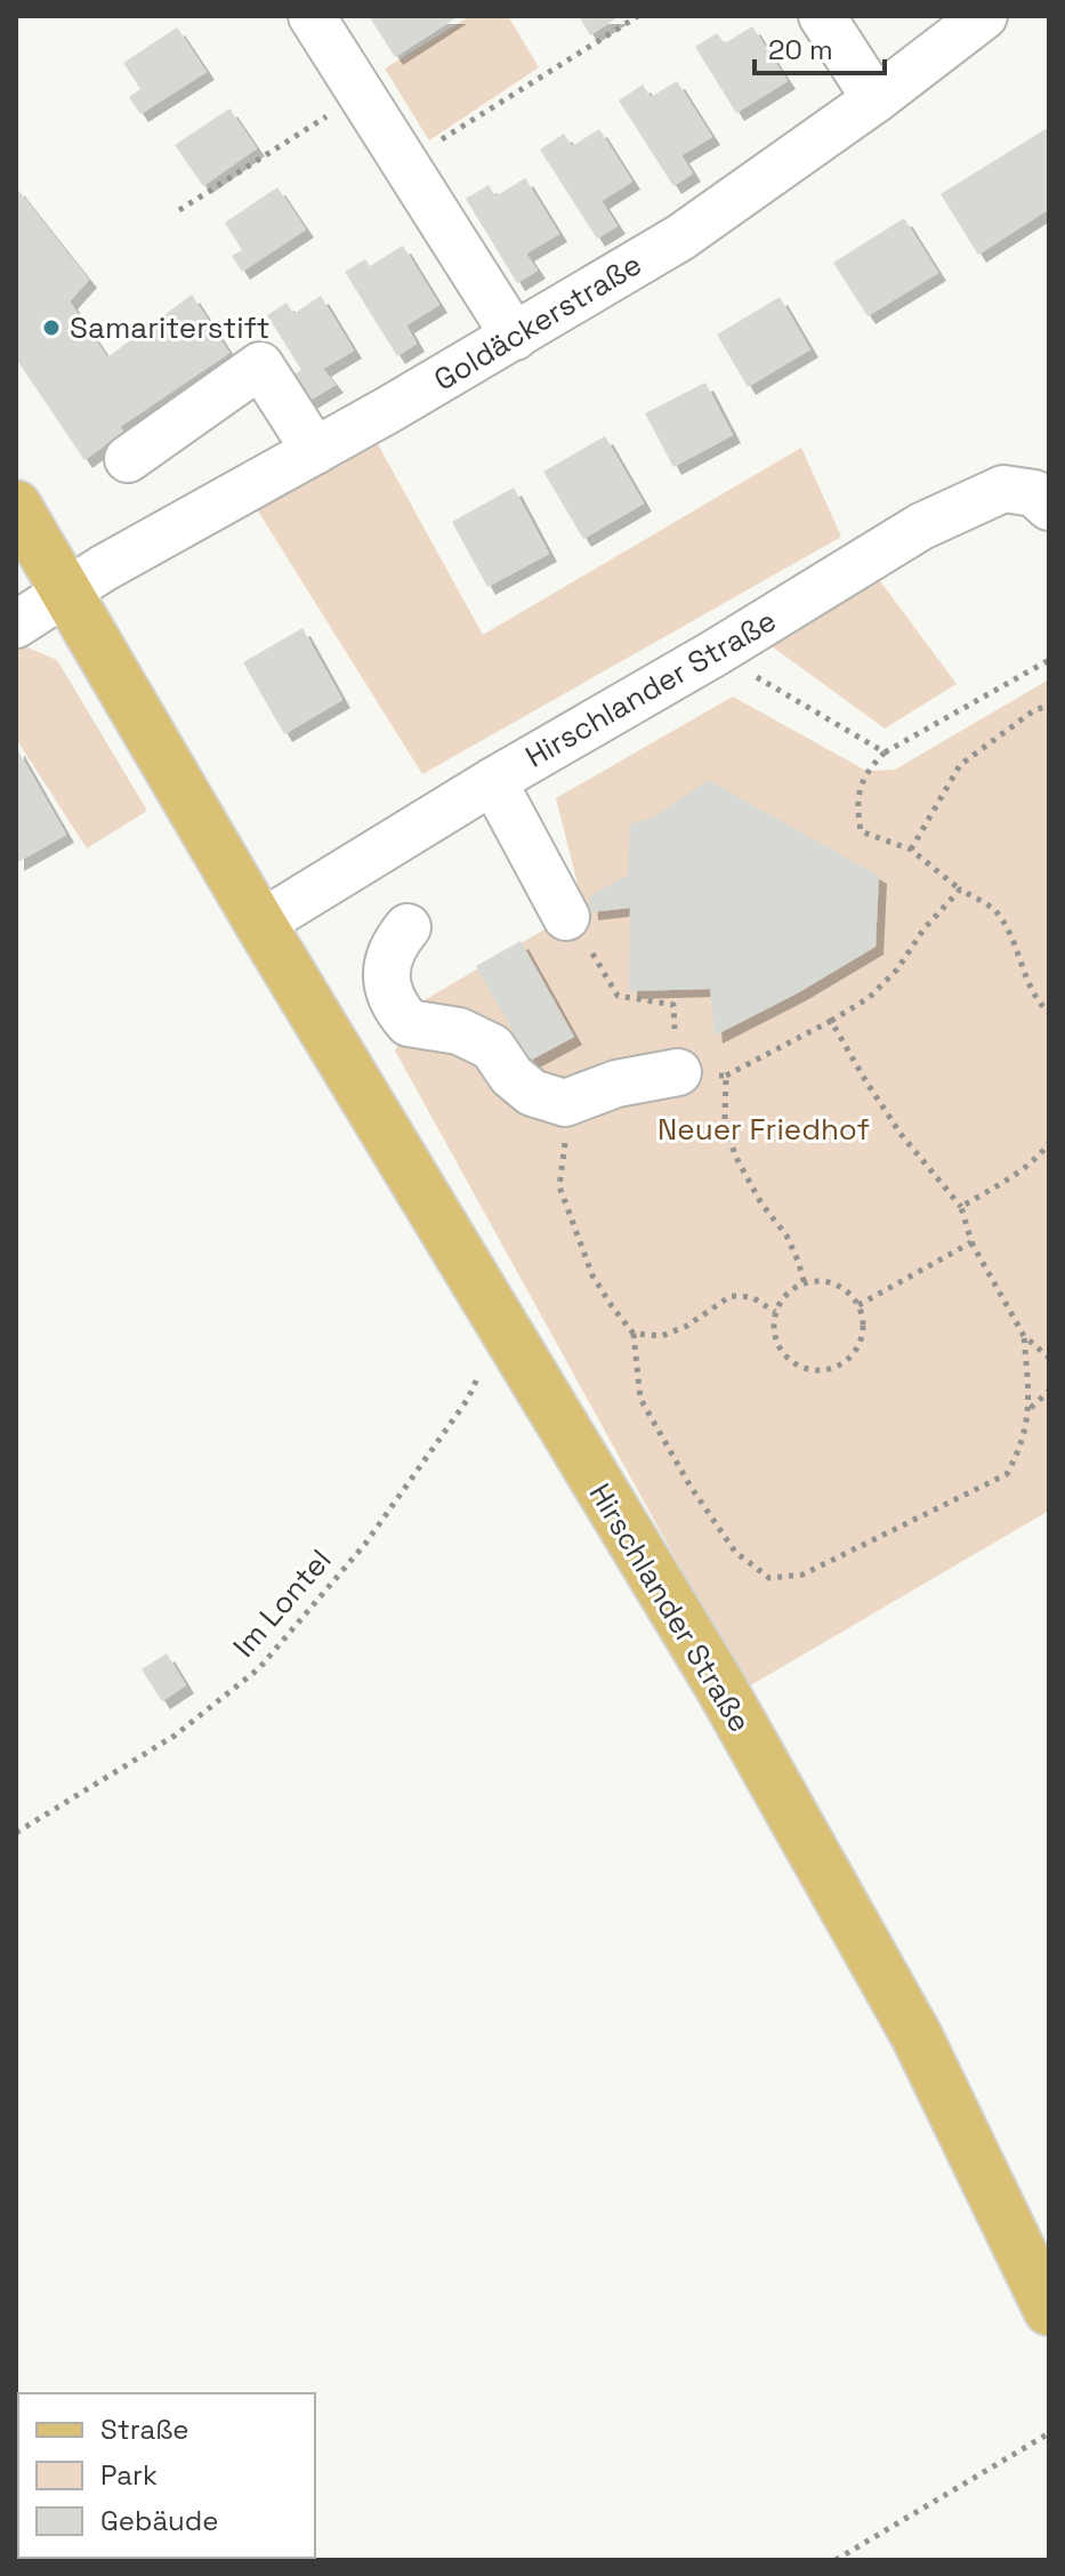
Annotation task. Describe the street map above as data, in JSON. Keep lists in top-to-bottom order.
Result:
{
  "streets": {
    "main road": ["Hirschlander Straße"],
    "street": ["Goldäckerstraße"],
    "path": ["Im Lontel"]
  },
  "crossings": [
    ["Goldäckerstraße", "Hirschlander Straße"],
    ["Hirschlander Straße", "Im Lontel"]
  ],
  "parks": ["Neuer Friedhof"],
  "places": ["Samariterstift"],
  "legend": ["Straße", "Park", "Gebäude"],
  "scale_bar": "20 m"
}
